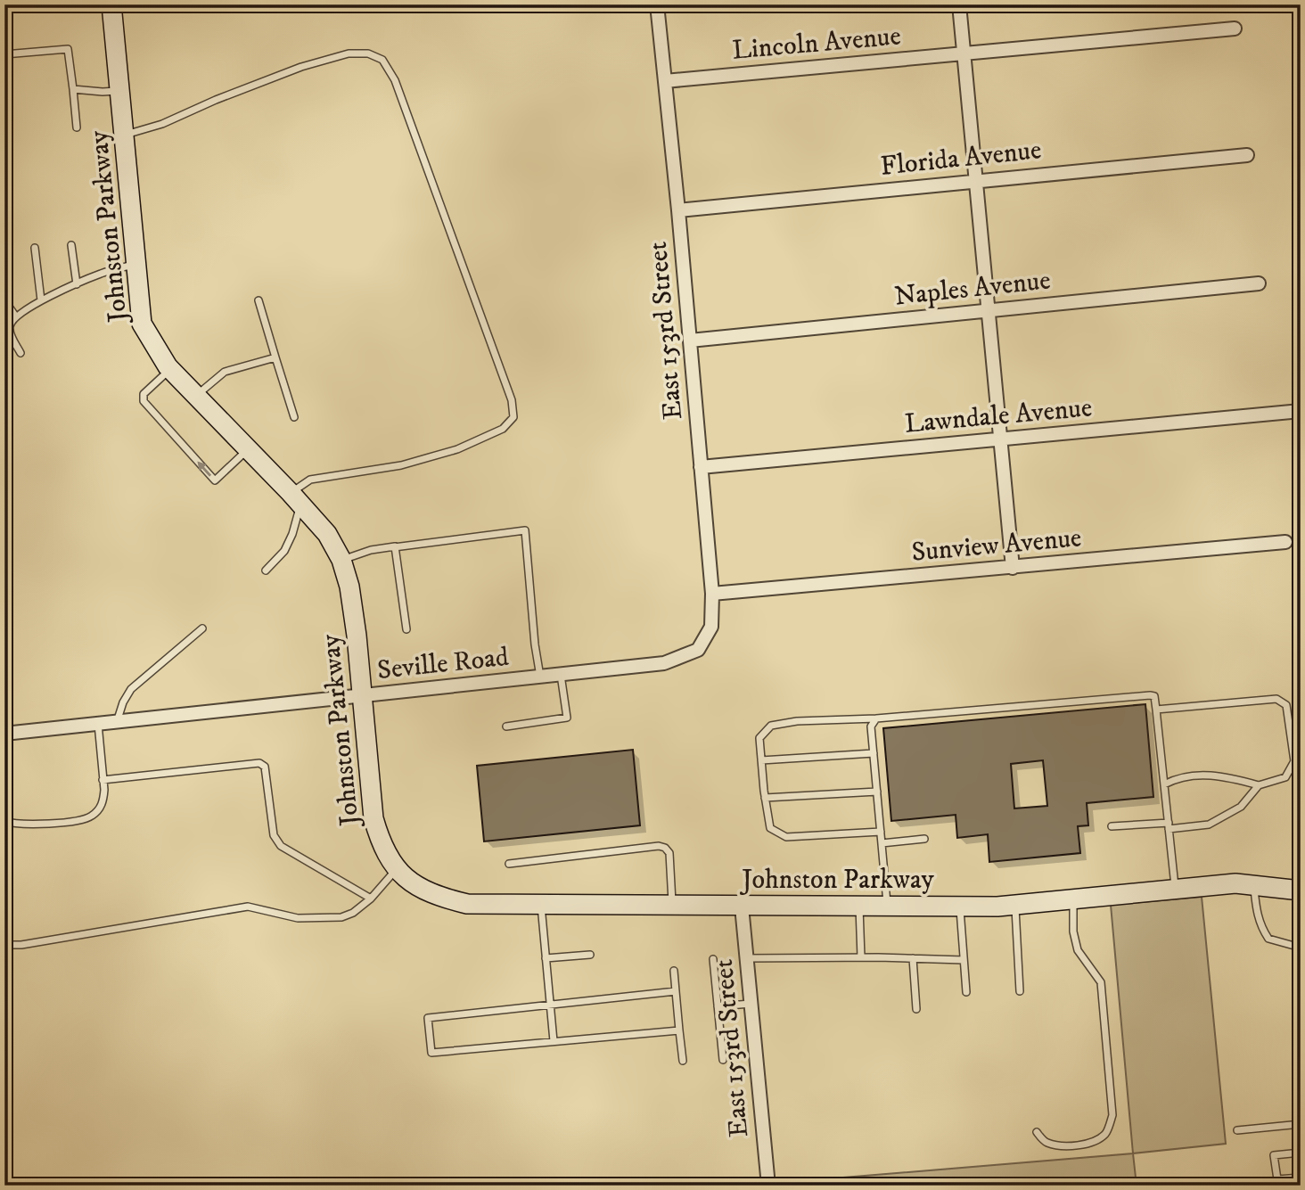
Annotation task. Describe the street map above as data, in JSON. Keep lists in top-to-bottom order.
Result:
{
  "streets": {
    "street": [
      "Lincoln Avenue",
      "Florida Avenue",
      "Johnston Parkway",
      "Naples Avenue",
      "East 153rd Street",
      "Lawndale Avenue",
      "Sunview Avenue",
      "Seville Road"
    ]
  },
  "crossings": [
    ["Lincoln Avenue", "East 153rd Street"],
    ["Florida Avenue", "East 153rd Street"],
    ["Johnston Parkway", "East 153rd Street"],
    ["Johnston Parkway", "Seville Road"],
    ["Naples Avenue", "East 153rd Street"],
    ["East 153rd Street", "Lawndale Avenue"],
    ["East 153rd Street", "Sunview Avenue"],
    ["East 153rd Street", "Seville Road"]
  ]
}
